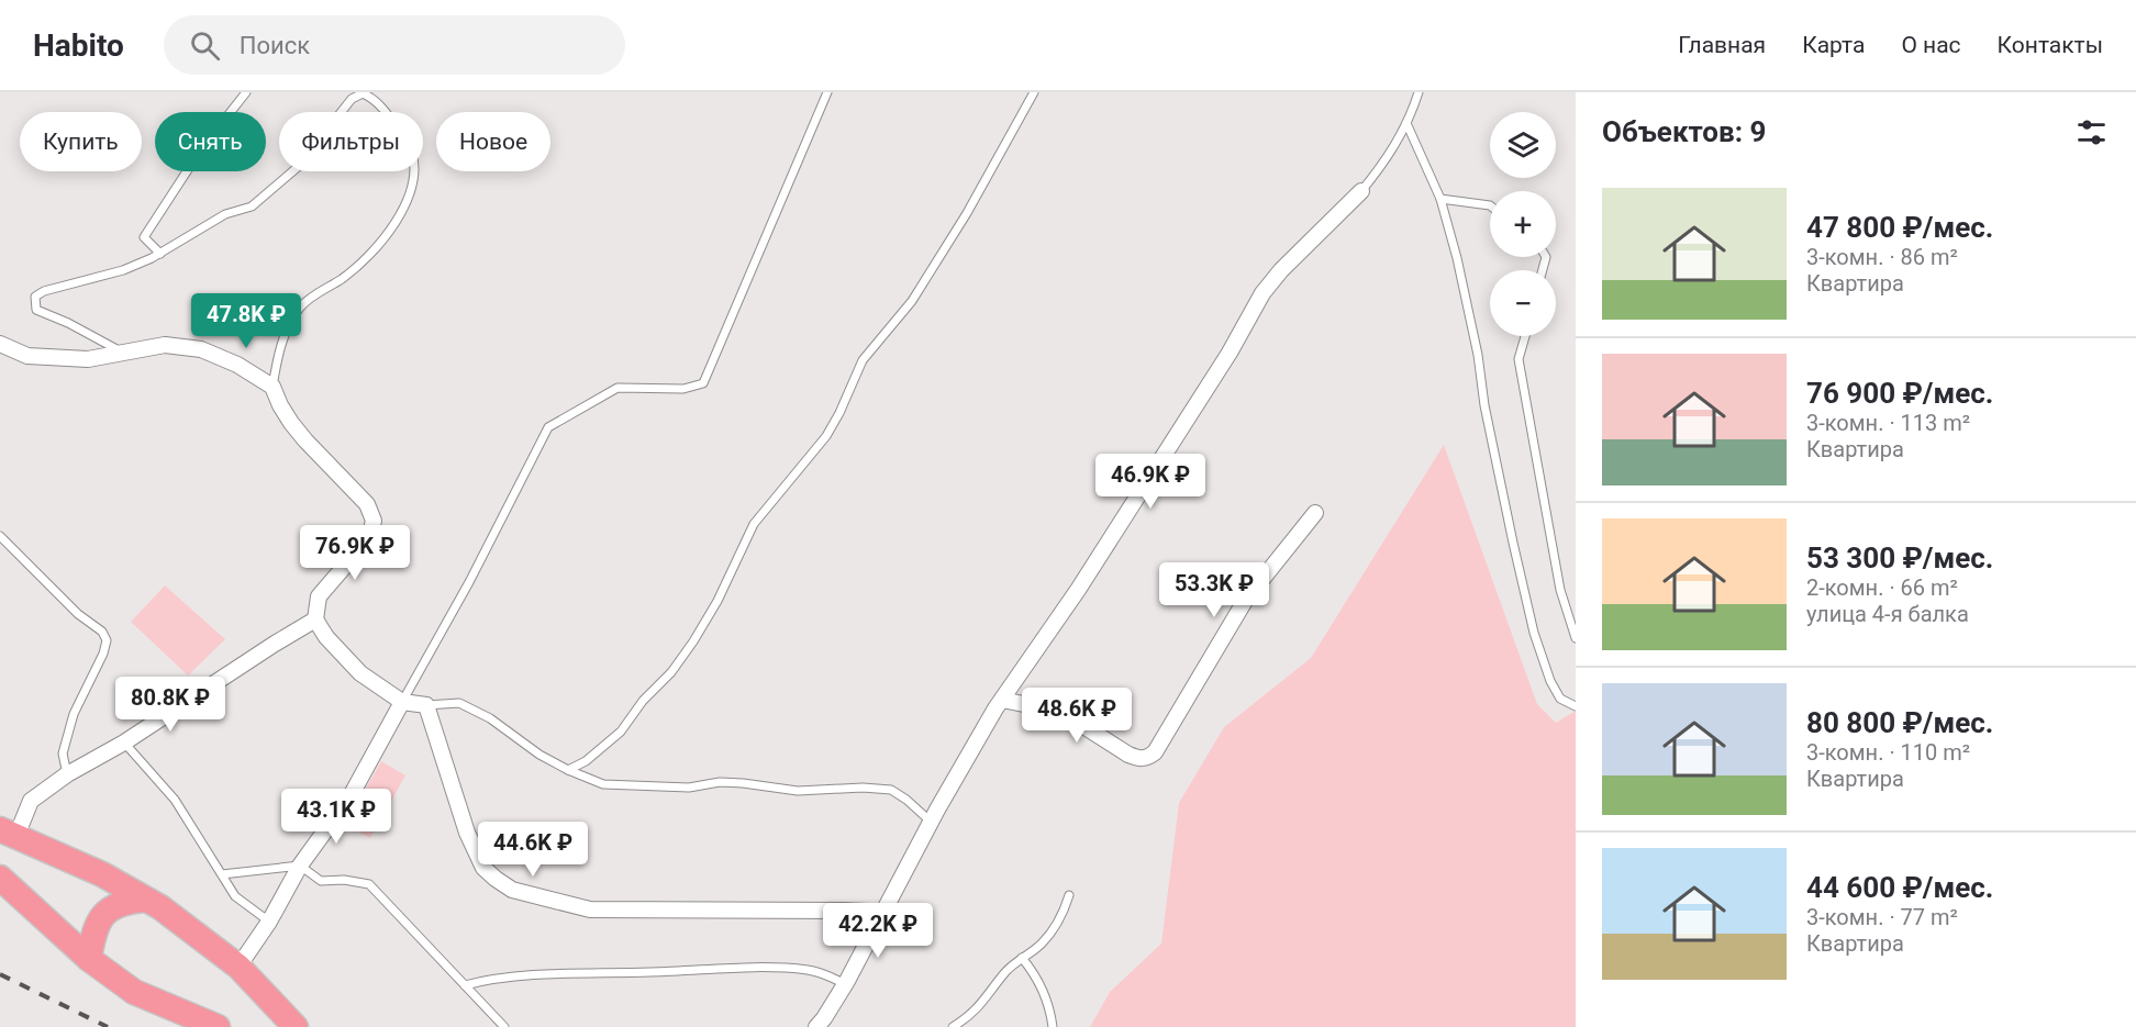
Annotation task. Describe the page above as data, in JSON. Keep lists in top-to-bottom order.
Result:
{
  "page": {
    "header": "Habito",
    "search": "Поиск",
    "nav": [
      "Главная",
      "Карта",
      "О нас",
      "Контакты"
    ],
    "heading": "Объектов: 9",
    "map_buttons": ["+", "−"],
    "chip": [
      "Купить",
      "Снять",
      "Фильтры",
      "Новое"
    ],
    "list": [
      {
        "name": "47 800 ₽/мес.",
        "note": "3-комн. · 86 m² · Квартира"
      },
      {
        "name": "76 900 ₽/мес.",
        "note": "3-комн. · 113 m² · Квартира"
      },
      {
        "name": "53 300 ₽/мес.",
        "note": "2-комн. · 66 m² · улица 4-я балка"
      },
      {
        "name": "80 800 ₽/мес.",
        "note": "3-комн. · 110 m² · Квартира"
      },
      {
        "name": "44 600 ₽/мес.",
        "note": "3-комн. · 77 m² · Квартира"
      }
    ],
    "price": [
      "47.8K ₽",
      "46.9K ₽",
      "76.9K ₽",
      "53.3K ₽",
      "80.8K ₽",
      "48.6K ₽",
      "43.1K ₽",
      "44.6K ₽",
      "42.2K ₽"
    ]
  }
}
